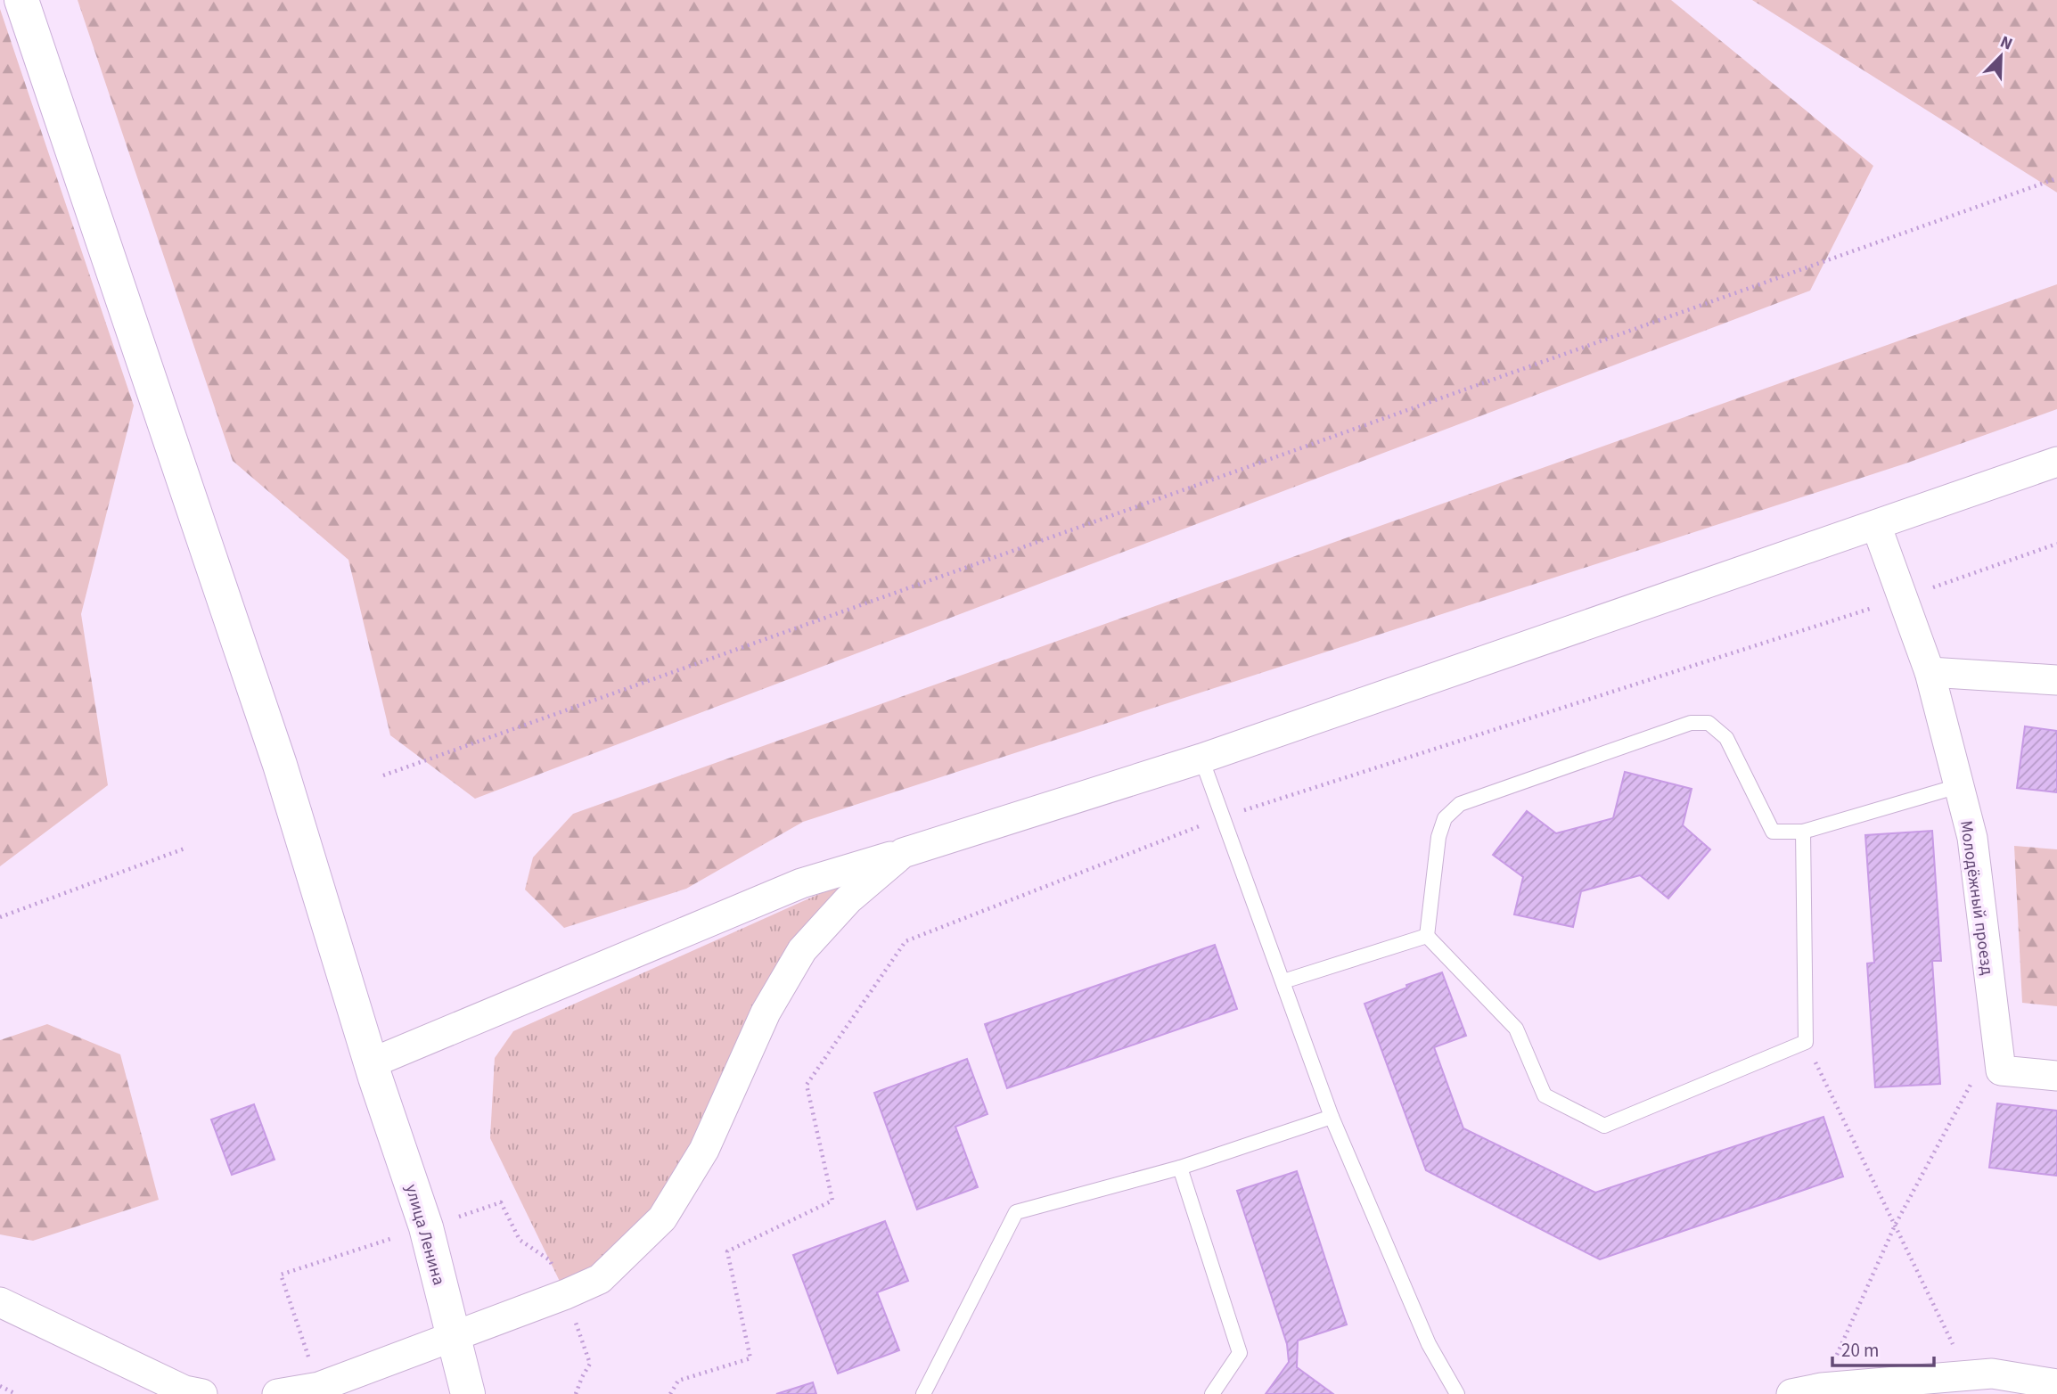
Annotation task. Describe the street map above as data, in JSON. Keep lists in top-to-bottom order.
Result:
{
  "streets": {
    "main road": ["улица Ленина"],
    "street": ["Молодёжный проезд"]
  },
  "scale_bar": "20 m",
  "north": "top right"
}
